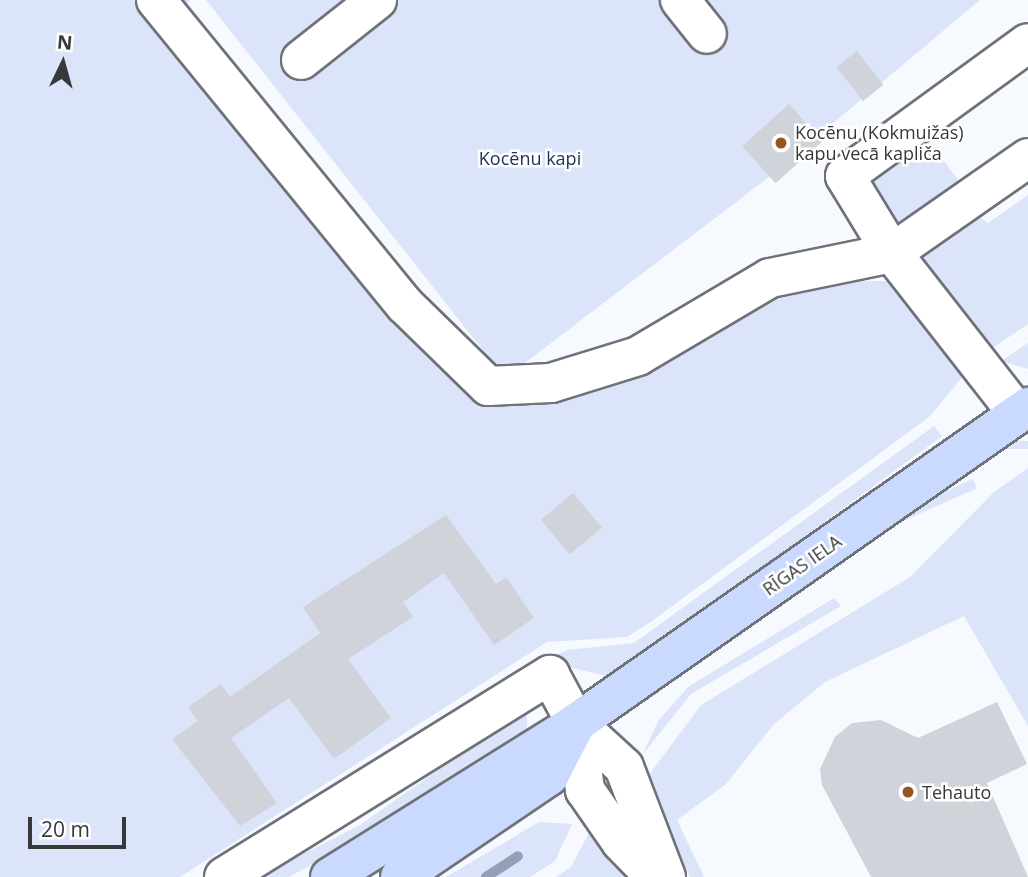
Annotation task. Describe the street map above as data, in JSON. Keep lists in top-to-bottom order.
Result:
{
  "streets": {
    "main road": ["RĪGAS IELA"]
  },
  "parks": ["Kocēnu kapi"],
  "places": ["Kocēnu (Kokmuižas) kapu vecā kapliča", "Tehauto"],
  "scale_bar": "20 m",
  "north": "top"
}
